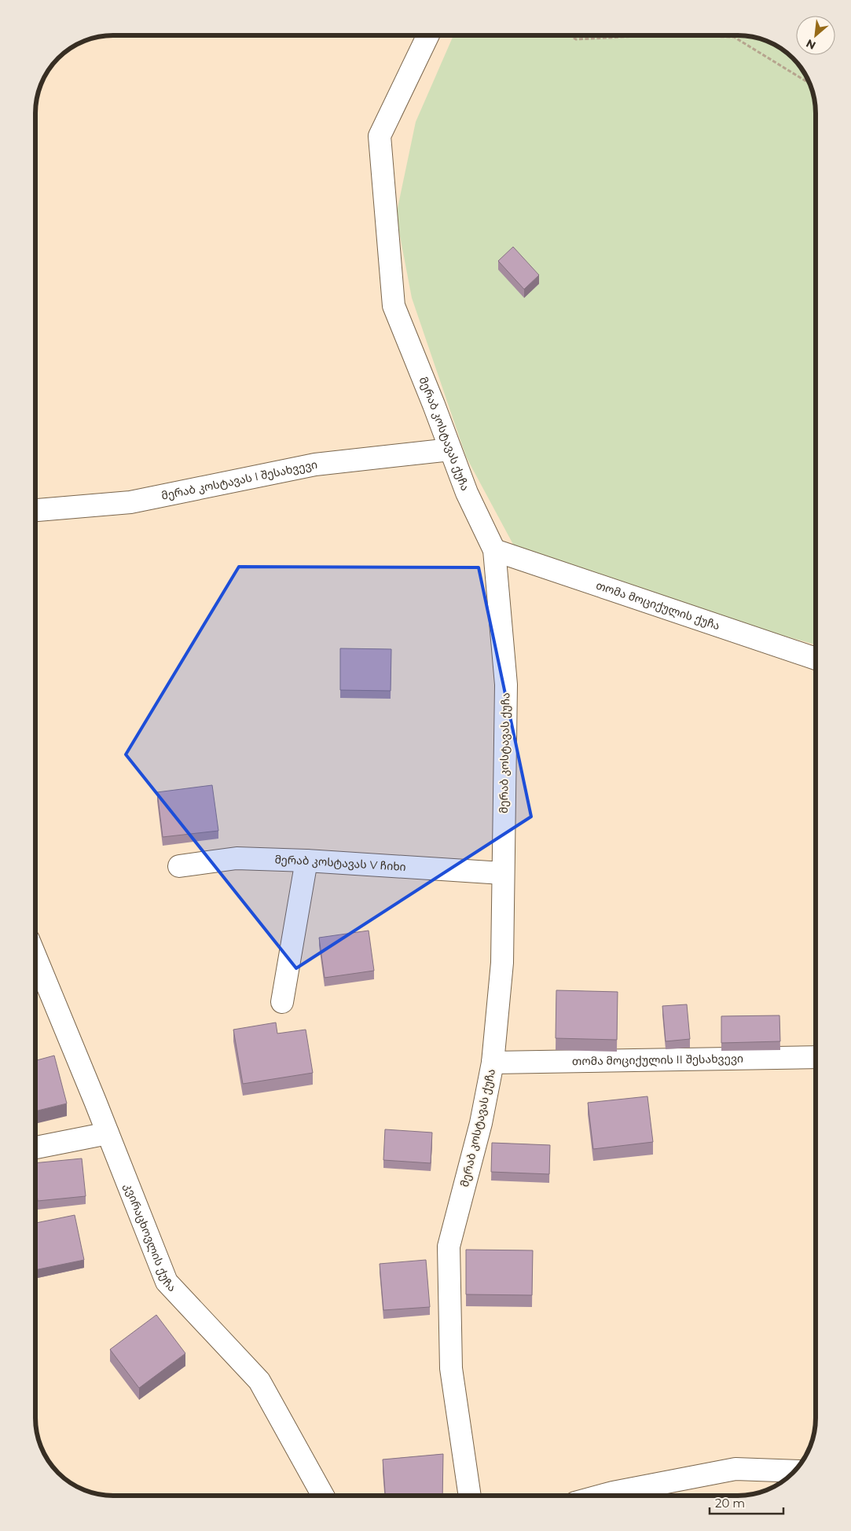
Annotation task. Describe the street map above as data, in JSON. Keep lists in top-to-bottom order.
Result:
{
  "streets": {
    "street": [
      "მერაბ კოსტავას ქუჩა",
      "მერაბ კოსტავას I შესახვევი",
      "თომა მოციქულის ქუჩა",
      "მერაბ კოსტავას V ჩიხი",
      "თომა მოციქულის II შესახვევი",
      "კვირაცხოვლის ქუჩა"
    ]
  },
  "crossings": [
    ["მერაბ კოსტავას ქუჩა", "მერაბ კოსტავას I შესახვევი"],
    ["მერაბ კოსტავას ქუჩა", "თომა მოციქულის ქუჩა"],
    ["მერაბ კოსტავას ქუჩა", "მერაბ კოსტავას V ჩიხი"],
    ["მერაბ კოსტავას ქუჩა", "თომა მოციქულის II შესახვევი"]
  ],
  "scale_bar": "20 m",
  "north": "bottom left"
}
